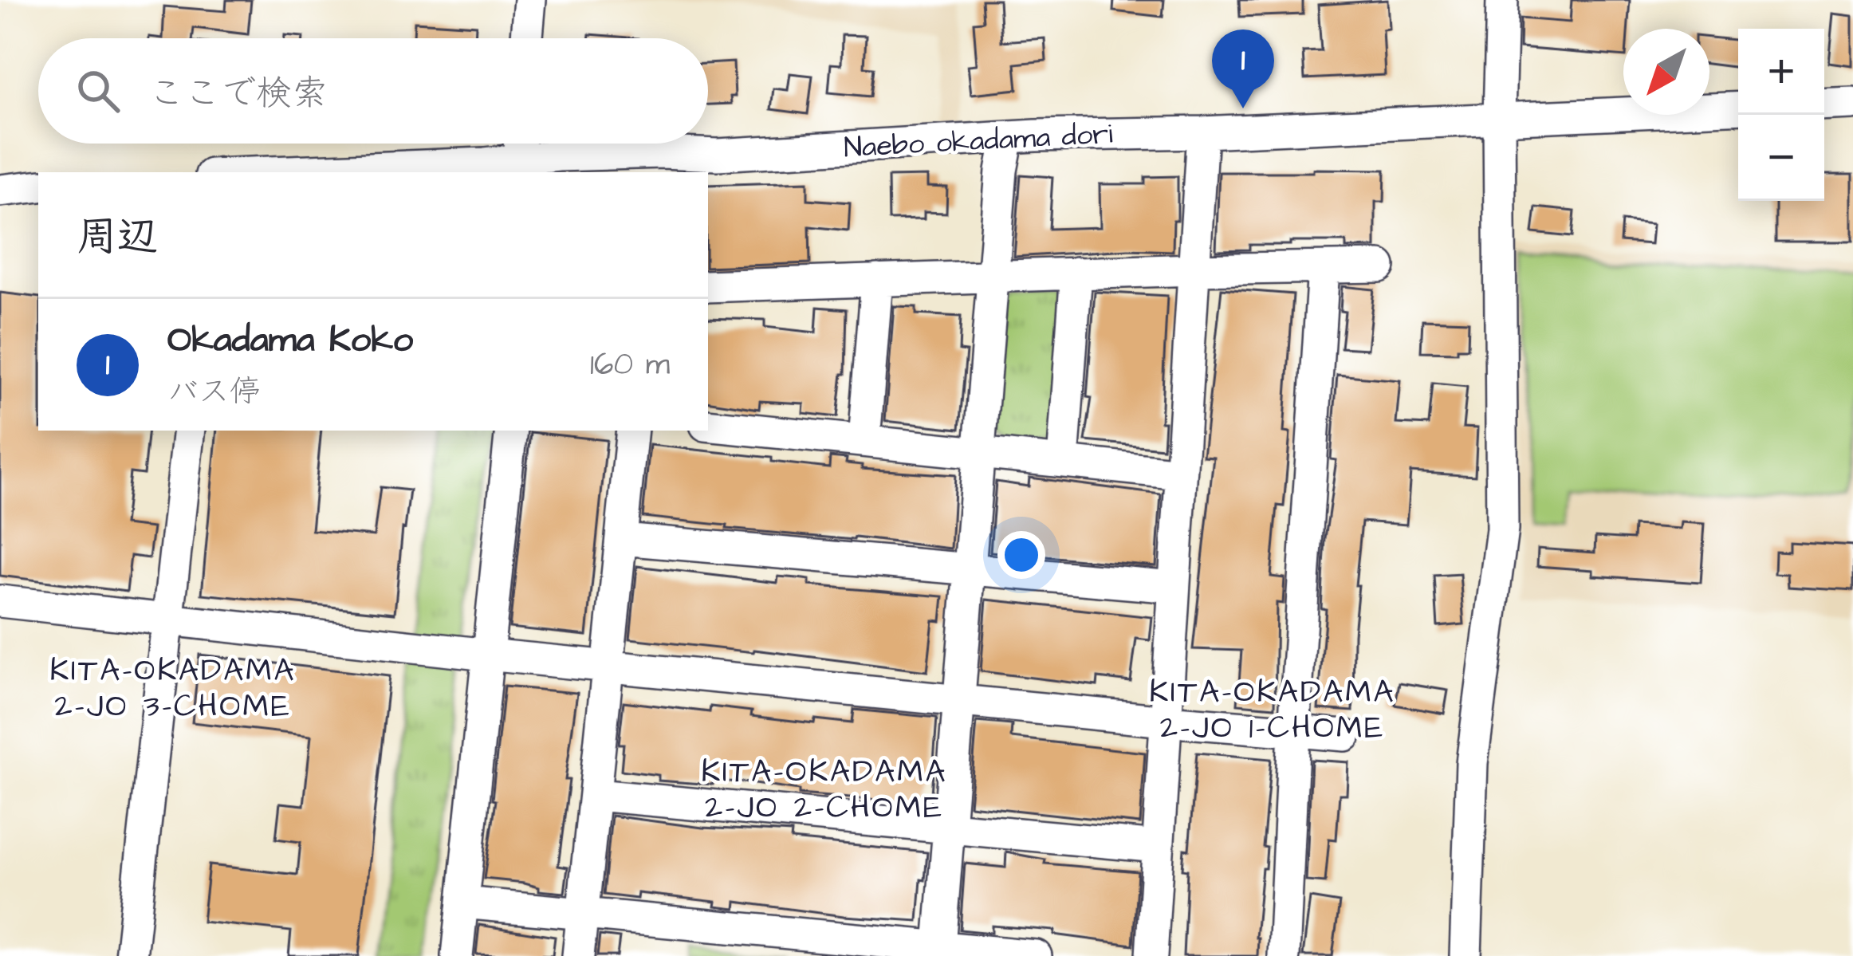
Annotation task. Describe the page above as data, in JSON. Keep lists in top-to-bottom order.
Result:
{
  "streets": {
    "street": ["Naebo okadama dori"]
  },
  "districts": ["KITA-OKADAMA 2-JO 3-CHOME", "KITA-OKADAMA 2-JO 1-CHOME", "KITA-OKADAMA 2-JO 2-CHOME"],
  "north": "bottom left",
  "page": {
    "map_buttons": ["+", "−"],
    "pins": "1",
    "search": "ここで検索",
    "heading": "周辺",
    "list": [
      {
        "mark": "1",
        "name": "Okadama Koko",
        "note": "バス停",
        "value": "160 m"
      }
    ]
  }
}
